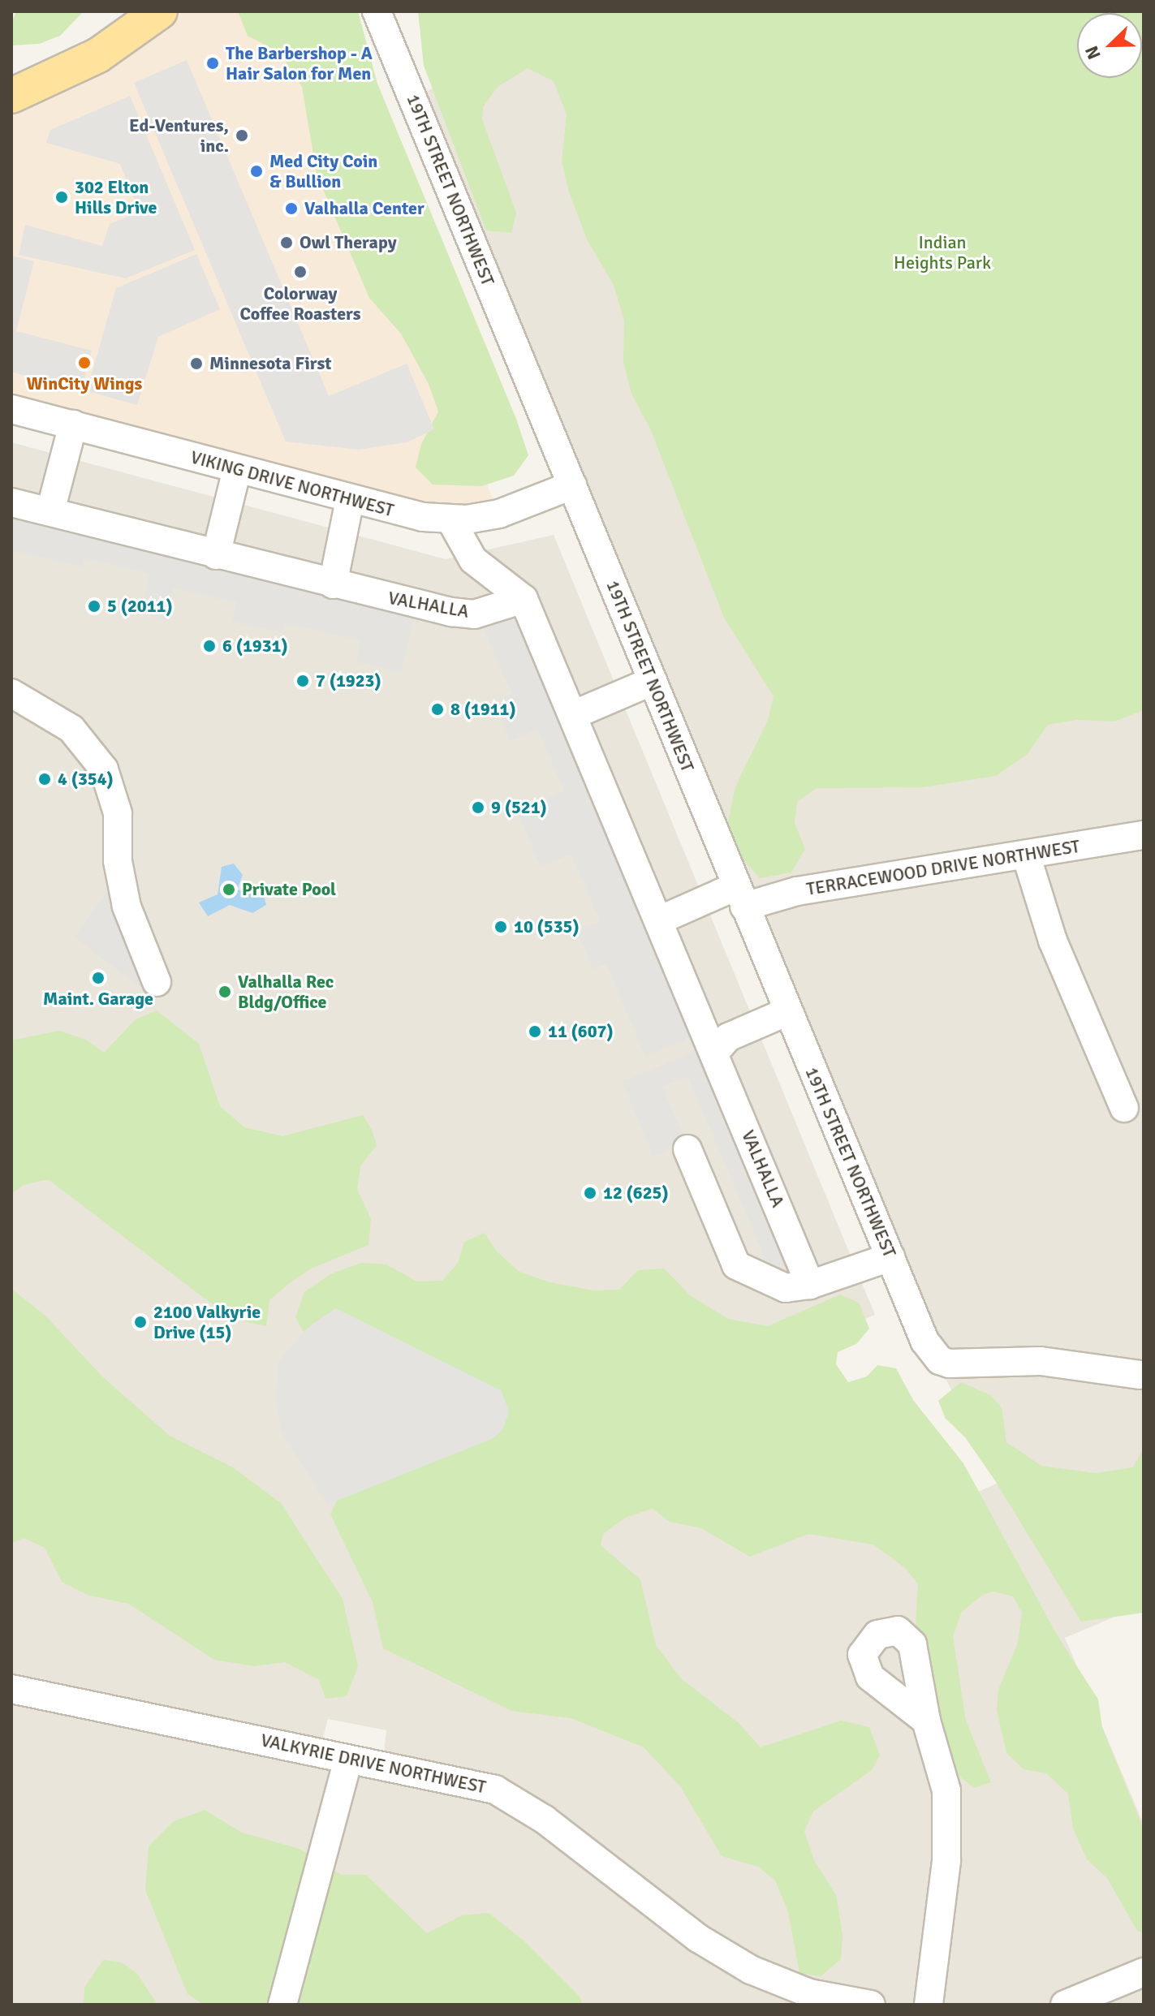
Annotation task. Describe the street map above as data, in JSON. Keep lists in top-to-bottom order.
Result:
{
  "streets": {
    "street": [
      "19TH STREET NORTHWEST",
      "VIKING DRIVE NORTHWEST",
      "VALHALLA",
      "TERRACEWOOD DRIVE NORTHWEST",
      "VALKYRIE DRIVE NORTHWEST"
    ]
  },
  "crossings": [
    ["19TH STREET NORTHWEST", "VIKING DRIVE NORTHWEST"],
    ["19TH STREET NORTHWEST", "TERRACEWOOD DRIVE NORTHWEST"],
    ["VIKING DRIVE NORTHWEST", "VALHALLA"]
  ],
  "parks": ["Indian Heights Park"],
  "places": [
    "The Barbershop - A Hair Salon for Men",
    "Ed-Ventures, inc.",
    "Med City Coin & Bullion",
    "302 Elton Hills Drive",
    "Valhalla Center",
    "Owl Therapy",
    "Colorway Coffee Roasters",
    "WinCity Wings",
    "Minnesota First",
    "5 (2011)",
    "6 (1931)",
    "7 (1923)",
    "8 (1911)",
    "4 (354)",
    "9 (521)",
    "Private Pool",
    "10 (535)",
    "Maint. Garage",
    "Valhalla Rec Bldg/Office",
    "11 (607)",
    "12 (625)",
    "2100 Valkyrie Drive (15)"
  ],
  "north": "bottom left"
}
